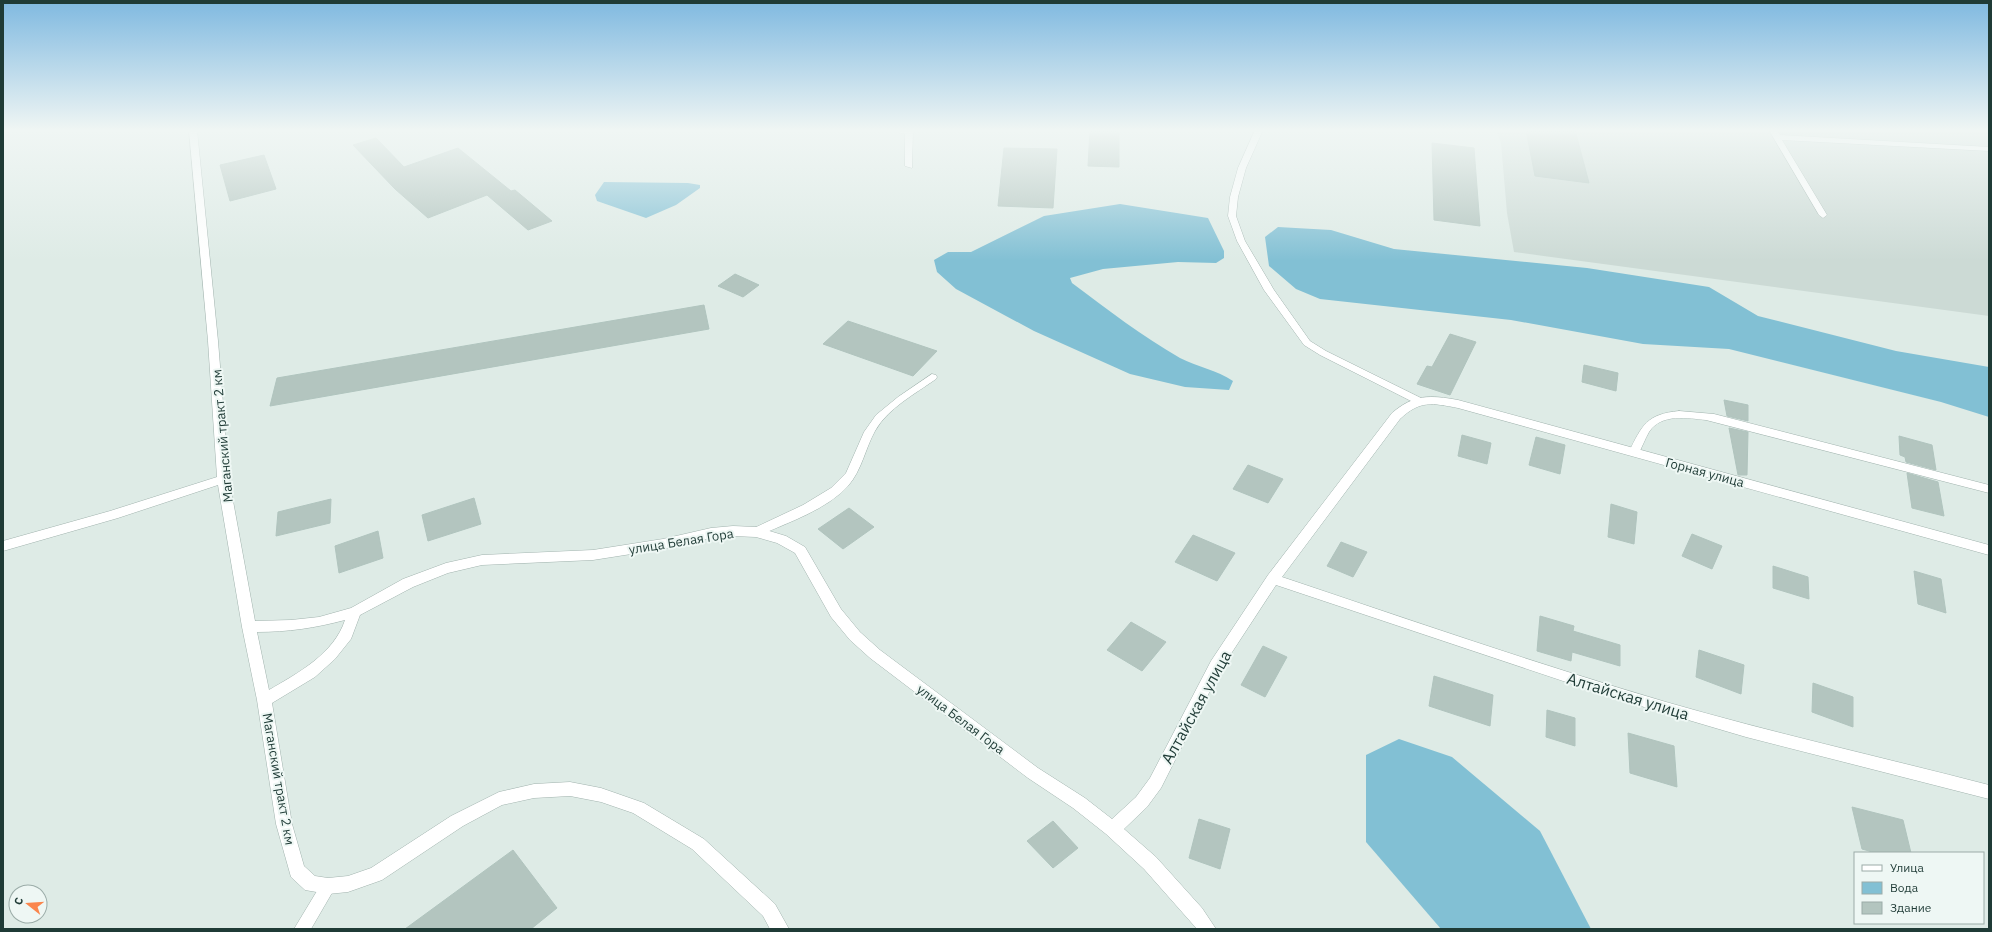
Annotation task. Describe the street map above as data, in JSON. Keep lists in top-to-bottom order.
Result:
{
  "streets": {
    "street": [
      "Маганский тракт 2 км",
      "Горная улица",
      "улица Белая Гора",
      "Алтайская улица"
    ]
  },
  "crossings": [
    ["Маганский тракт 2 км", "улица Белая Гора"],
    ["Горная улица", "Алтайская улица"],
    ["улица Белая Гора", "Алтайская улица"]
  ],
  "legend": ["Улица", "Вода", "Здание"],
  "north": "left"
}
